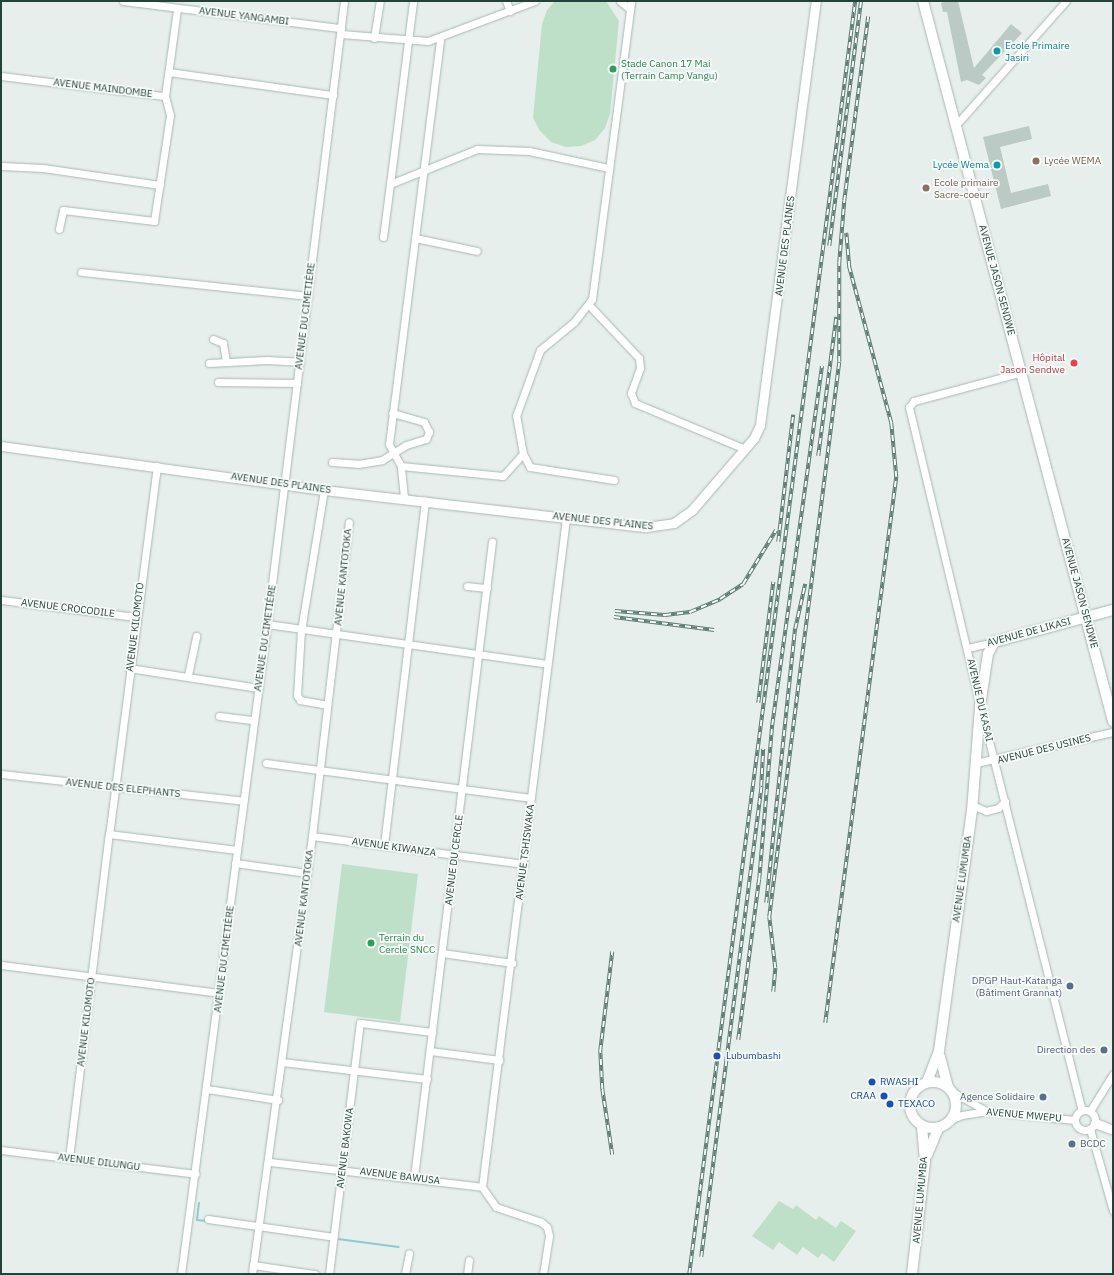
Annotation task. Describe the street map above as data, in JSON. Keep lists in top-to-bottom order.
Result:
{
  "streets": {
    "main road": ["AVENUE JASON SENDWE", "AVENUE DE LIKASI", "AVENUE LUMUMBA"],
    "street": [
      "AVENUE YANGAMBI",
      "AVENUE MAINDOMBE",
      "AVENUE DES PLAINES",
      "AVENUE DU CIMETIÈRE",
      "AVENUE KANTOTOKA",
      "AVENUE CROCODILE",
      "AVENUE KILOMOTO",
      "AVENUE DU KASAI",
      "AVENUE DES USINES",
      "AVENUE DES ELEPHANTS",
      "AVENUE KIWANZA",
      "AVENUE TSHISWAKA",
      "AVENUE DU CERCLE",
      "AVENUE MWEPU",
      "AVENUE BAKOWA",
      "AVENUE DILUNGU",
      "AVENUE BAWUSA"
    ]
  },
  "crossings": [
    ["AVENUE YANGAMBI", "AVENUE MAINDOMBE"],
    ["AVENUE YANGAMBI", "AVENUE DU CIMETIÈRE"],
    ["AVENUE DES PLAINES", "AVENUE DU CIMETIÈRE"],
    ["AVENUE DES PLAINES", "AVENUE KILOMOTO"],
    ["AVENUE DES PLAINES", "AVENUE TSHISWAKA"],
    ["AVENUE JASON SENDWE", "AVENUE DE LIKASI"],
    ["AVENUE JASON SENDWE", "AVENUE DU KASAI"],
    ["AVENUE DU CIMETIÈRE", "AVENUE DES ELEPHANTS"],
    ["AVENUE DU CIMETIÈRE", "AVENUE DILUNGU"],
    ["AVENUE KANTOTOKA", "AVENUE KIWANZA"],
    ["AVENUE KANTOTOKA", "AVENUE BAWUSA"],
    ["AVENUE CROCODILE", "AVENUE KILOMOTO"],
    ["AVENUE KILOMOTO", "AVENUE DES ELEPHANTS"],
    ["AVENUE KILOMOTO", "AVENUE DILUNGU"],
    ["AVENUE DE LIKASI", "AVENUE DU KASAI"],
    ["AVENUE DE LIKASI", "AVENUE LUMUMBA"],
    ["AVENUE DU KASAI", "AVENUE DES USINES"],
    ["AVENUE DU KASAI", "AVENUE LUMUMBA"],
    ["AVENUE DU KASAI", "AVENUE MWEPU"],
    ["AVENUE DES USINES", "AVENUE LUMUMBA"],
    ["AVENUE KIWANZA", "AVENUE TSHISWAKA"],
    ["AVENUE KIWANZA", "AVENUE DU CERCLE"],
    ["AVENUE TSHISWAKA", "AVENUE BAWUSA"],
    ["AVENUE DU CERCLE", "AVENUE BAKOWA"],
    ["AVENUE DU CERCLE", "AVENUE BAWUSA"],
    ["AVENUE LUMUMBA", "AVENUE MWEPU"],
    ["AVENUE BAKOWA", "AVENUE BAWUSA"]
  ],
  "places": [
    "Ecole Primaire Jasiri",
    "Stade Canon 17 Mai (Terrain Camp Vangu)",
    "Lycée WEMA",
    "Lycée Wema",
    "Ecole primaire Sacre-coeur",
    "Hôpital Jason Sendwe",
    "Terrain du Cercle SNCC",
    "DPGP Haut-Katanga (Bâtiment Grannat)",
    "Direction des",
    "Lubumbashi",
    "RWASHI",
    "CRAA",
    "Agence Solidaire",
    "TEXACO",
    "BCDC"
  ]
}
